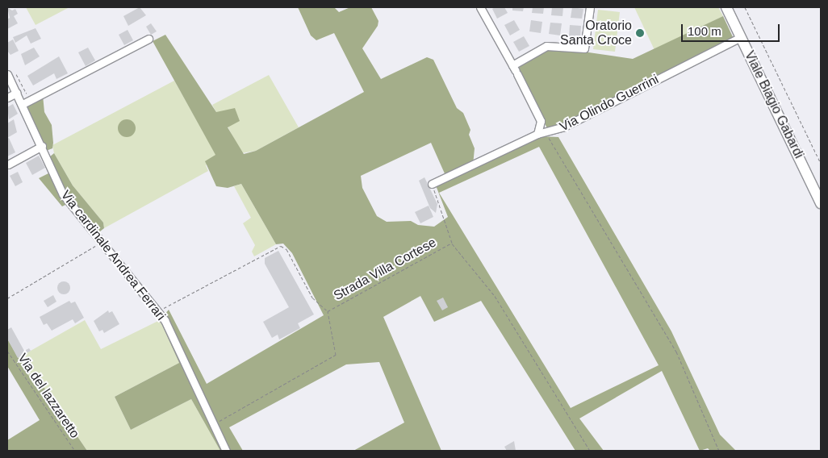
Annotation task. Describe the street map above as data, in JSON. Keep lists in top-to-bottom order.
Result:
{
  "streets": {
    "street": ["Via Olindo Guerrini", "Viale Biagio Gabardi", "Via cardinale Andrea Ferrari"],
    "path": ["Strada Villa Cortese", "Via del lazzaretto"]
  },
  "crossings": [
    ["Via Olindo Guerrini", "Viale Biagio Gabardi"],
    ["Via Olindo Guerrini", "Strada Villa Cortese"],
    ["Via cardinale Andrea Ferrari", "Strada Villa Cortese"]
  ],
  "places": ["Oratorio Santa Croce"],
  "scale_bar": "100 m"
}
